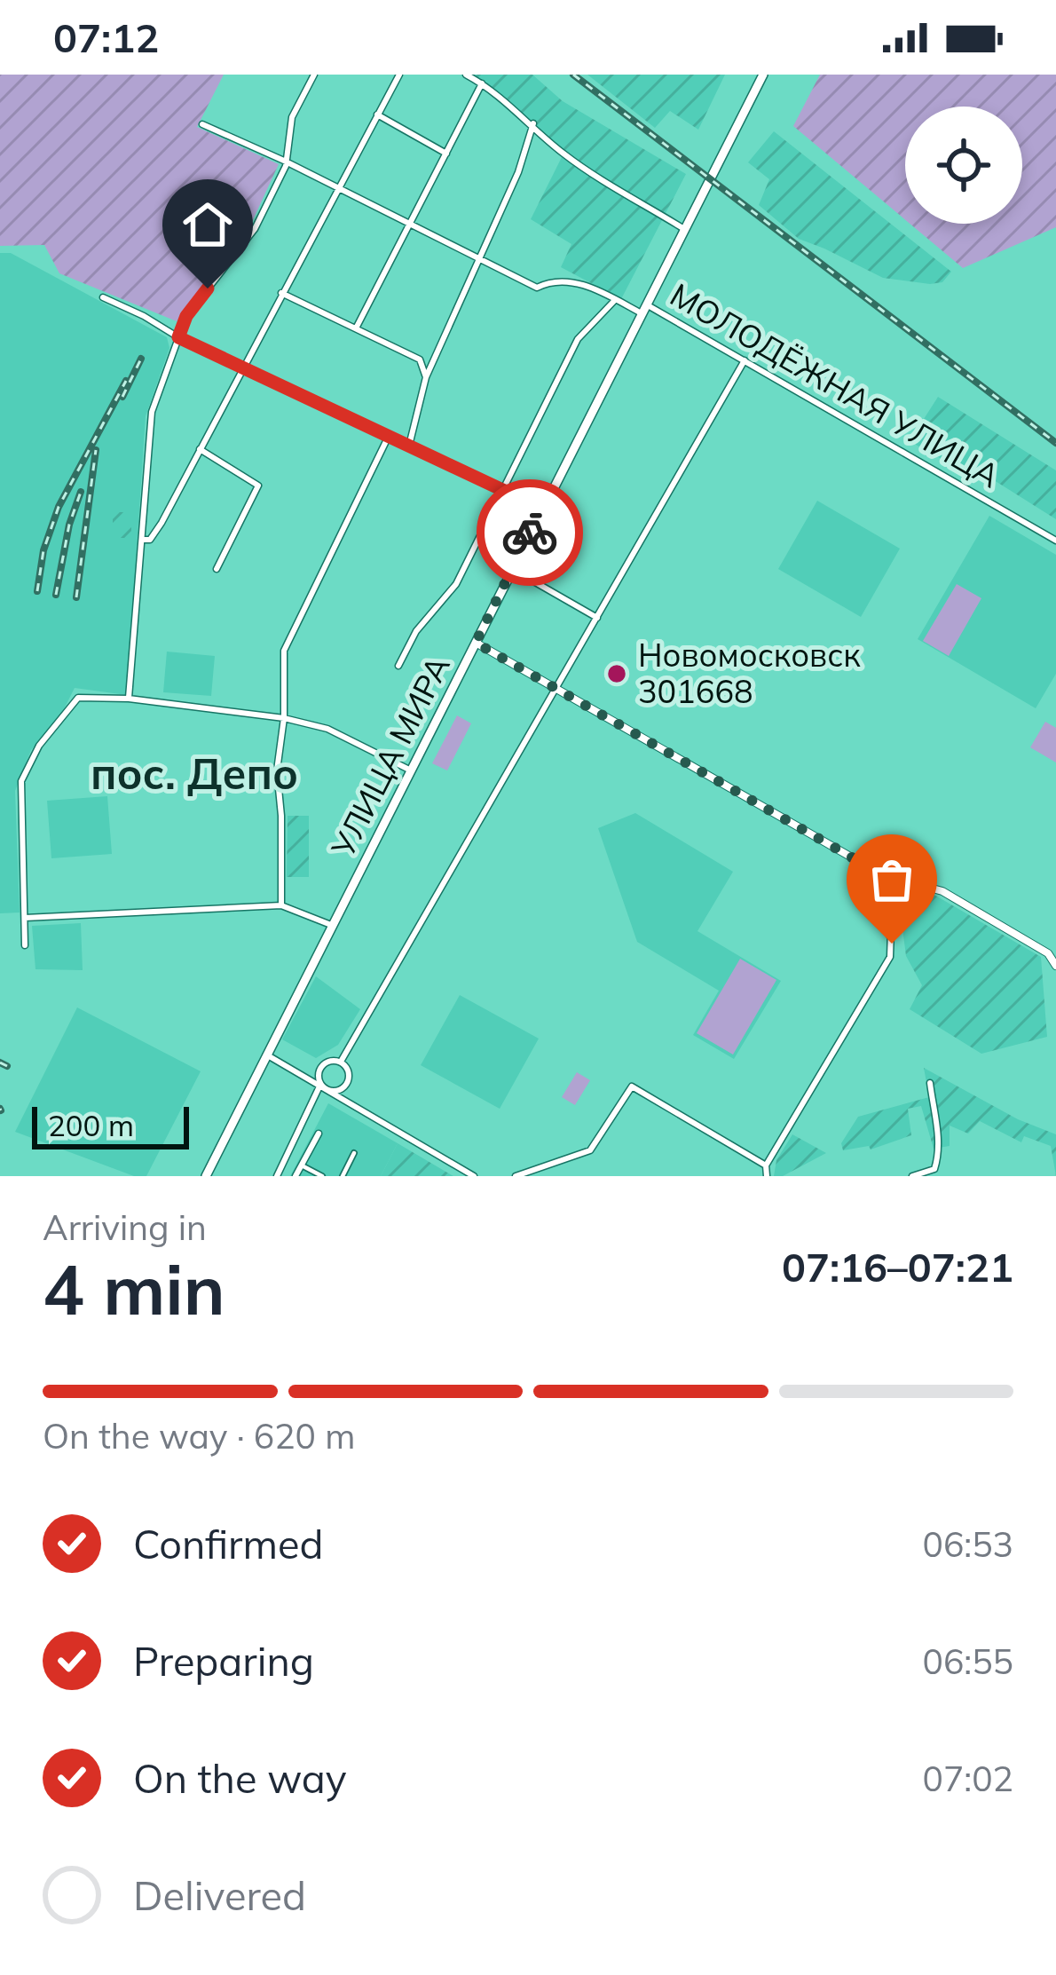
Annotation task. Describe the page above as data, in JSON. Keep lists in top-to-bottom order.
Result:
{
  "streets": {
    "main road": ["УЛИЦА МИРА"],
    "street": ["МОЛОДЁЖНАЯ УЛИЦА"]
  },
  "crossings": [
    ["МОЛОДЁЖНАЯ УЛИЦА", "УЛИЦА МИРА"]
  ],
  "districts": ["пос. Депо"],
  "places": ["Новомосковск 301668"],
  "scale_bar": "200 m",
  "page": {
    "status": "07:12",
    "scale": "200 m",
    "heading": ["4 min", "Arriving in", "07:16–07:21"],
    "bar": "On the way · 620 m",
    "list": [
      ["Confirmed", "06:53"],
      ["Preparing", "06:55"],
      ["On the way", "07:02"],
      "Delivered"
    ]
  }
}
